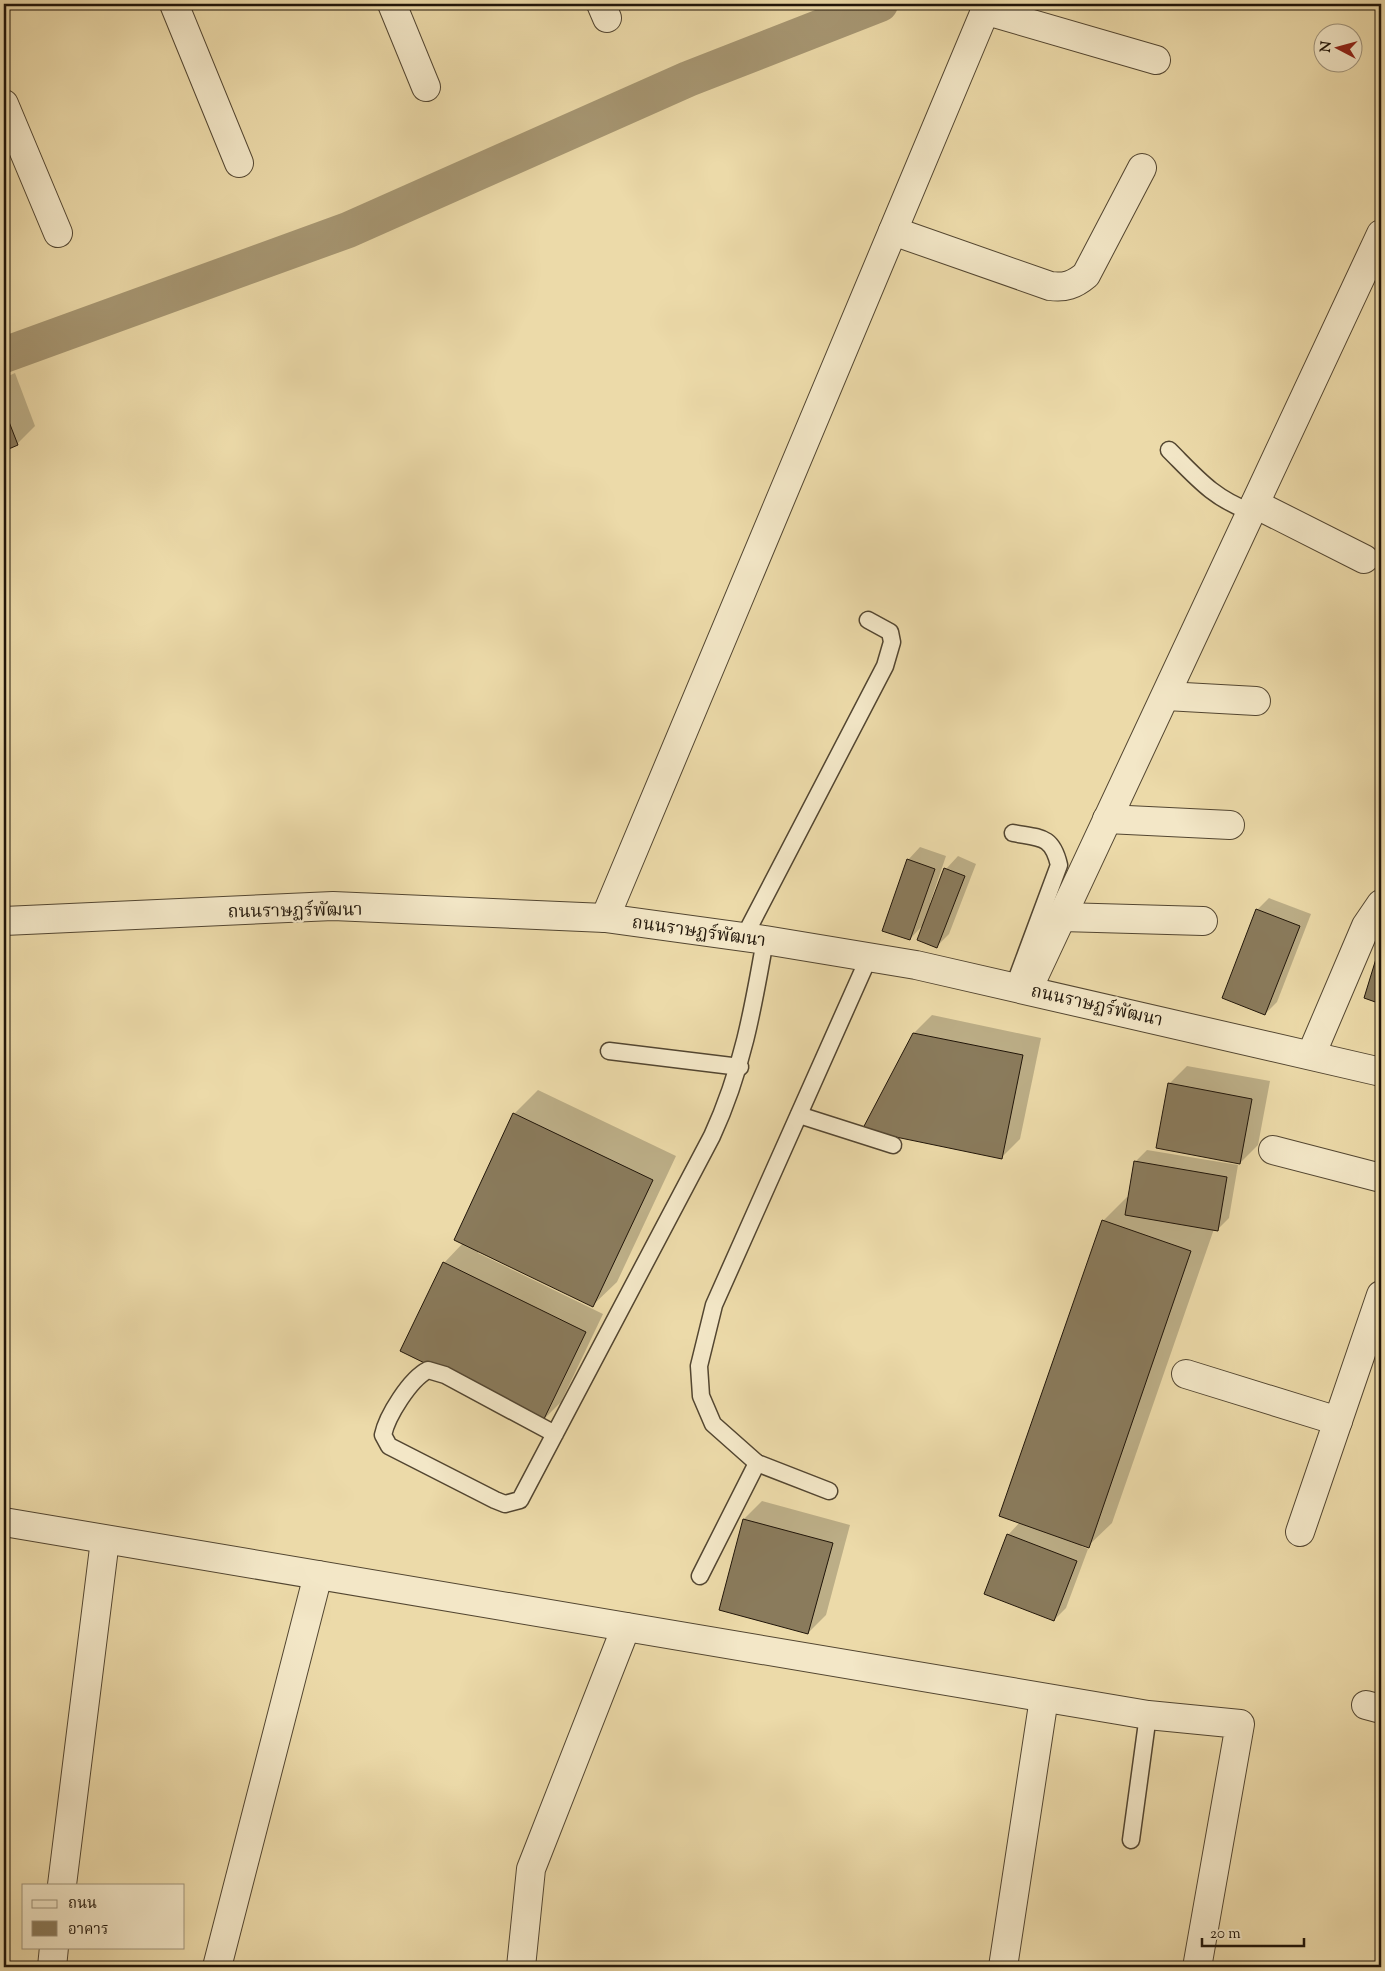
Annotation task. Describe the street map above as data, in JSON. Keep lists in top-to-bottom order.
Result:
{
  "streets": {
    "street": ["ถนนราษฏร์พัฒนา"]
  },
  "legend": ["ถนน", "อาคาร"],
  "scale_bar": "20 m",
  "north": "left"
}
